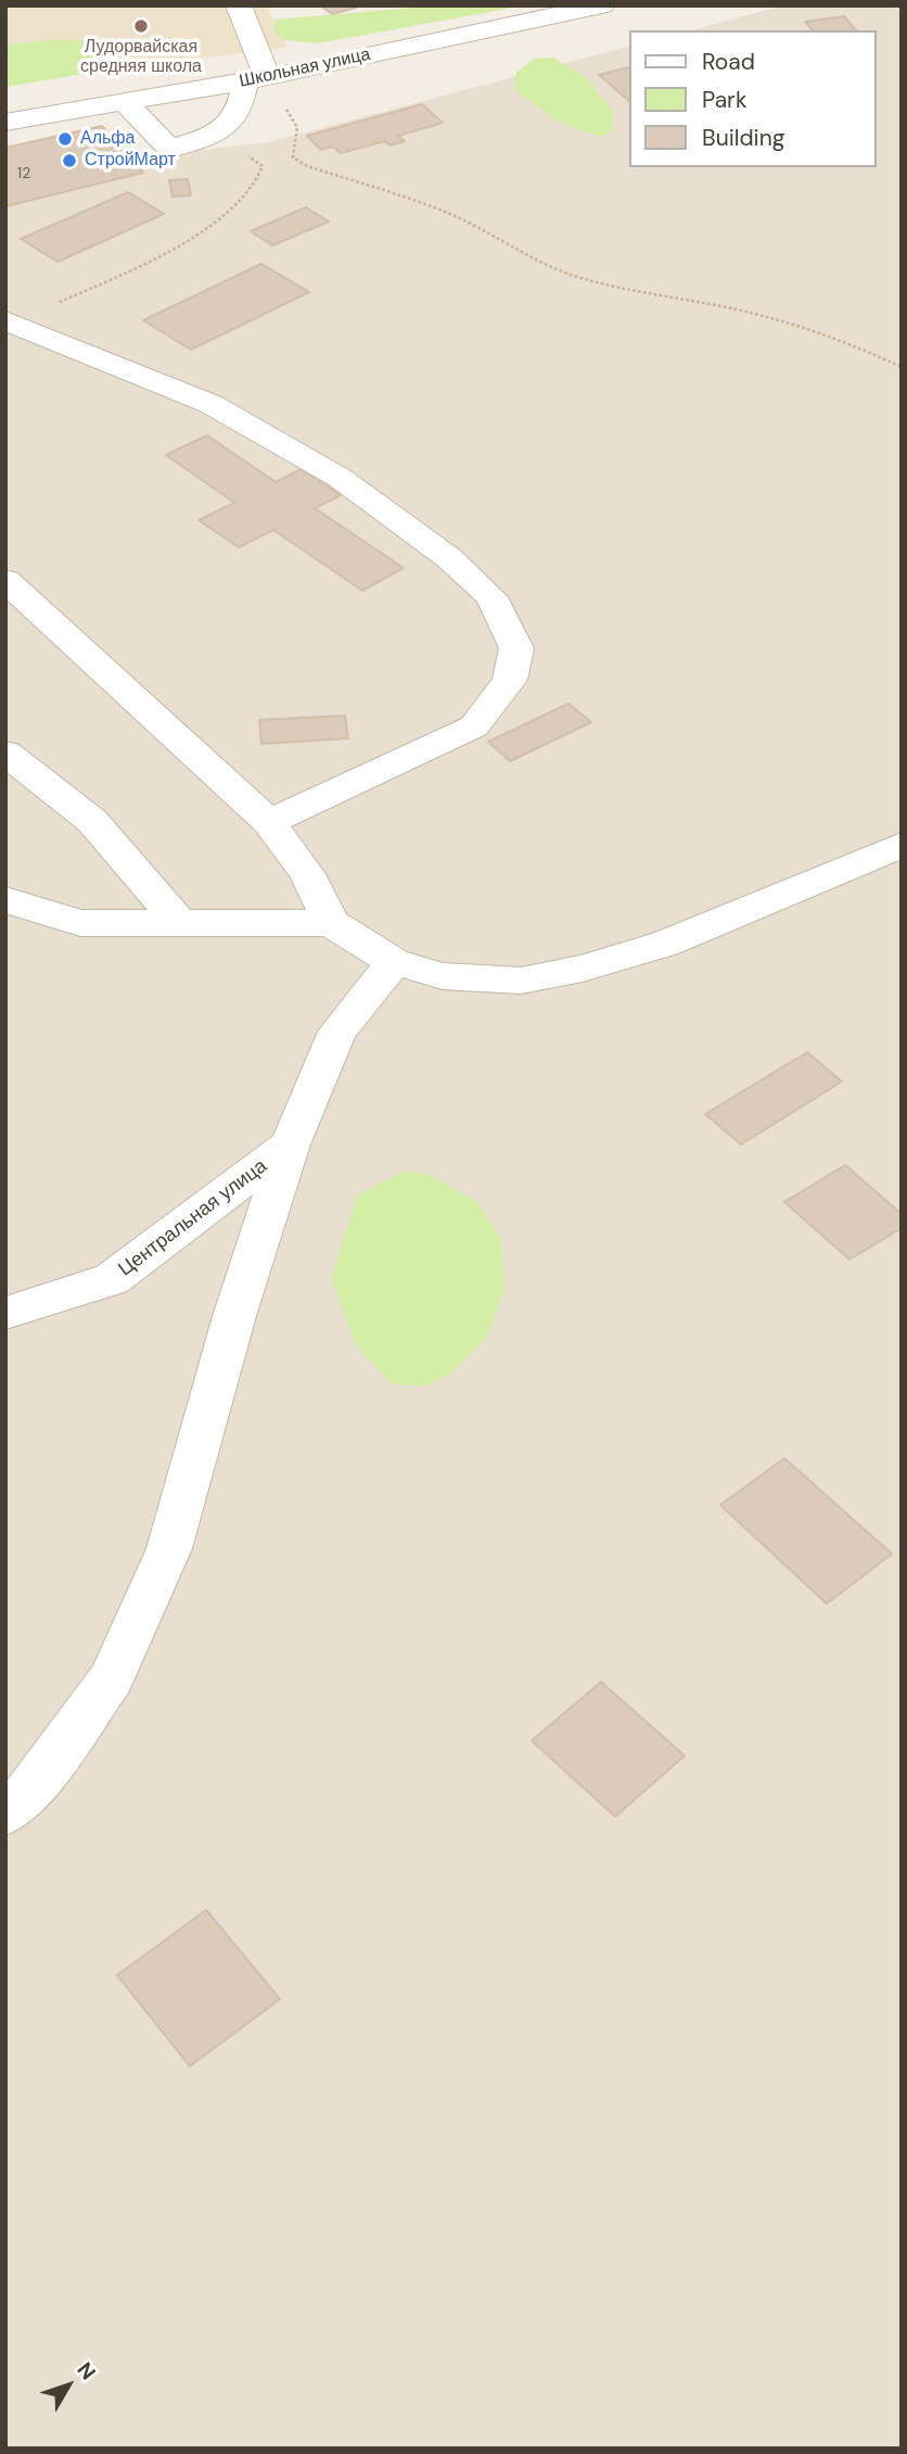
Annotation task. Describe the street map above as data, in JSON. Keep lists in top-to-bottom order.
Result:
{
  "streets": {
    "street": ["Школьная улица", "Центральная улица"]
  },
  "places": ["Лудорвайская средняя школа", "Альфа", "СтройМарт"],
  "house_numbers": ["12"],
  "legend": ["Road", "Park", "Building"],
  "north": "top right"
}
